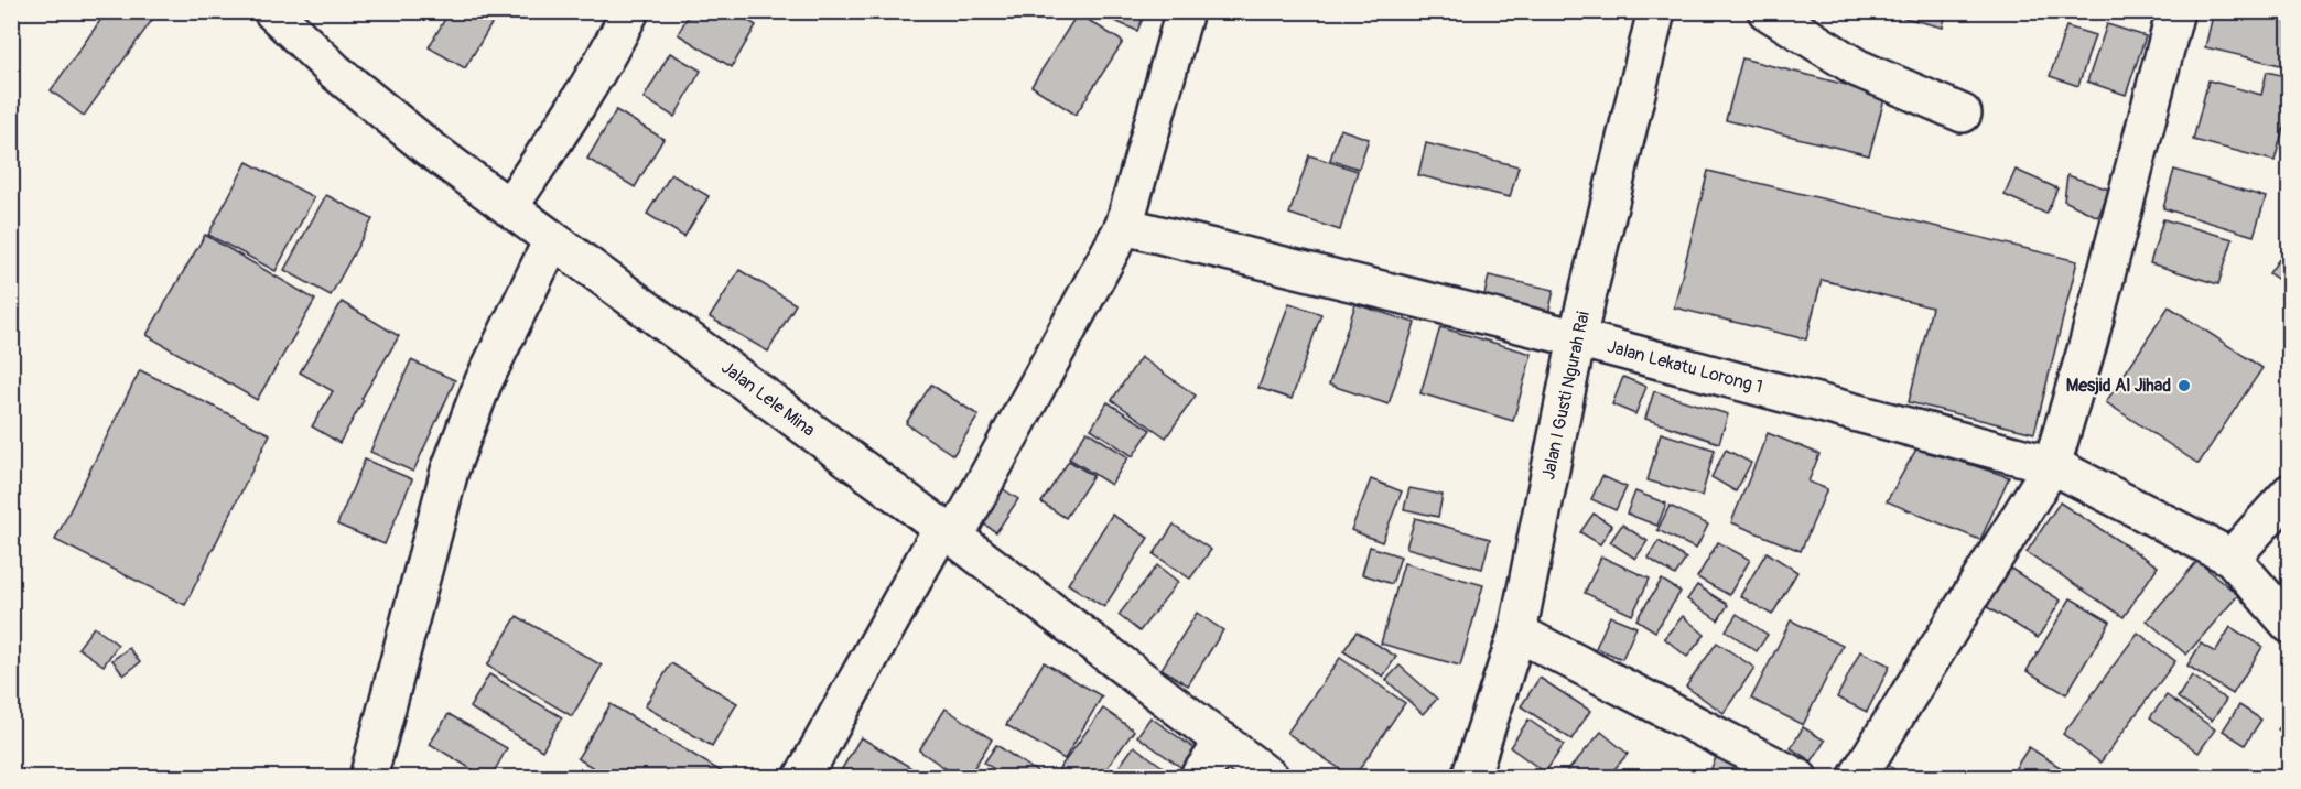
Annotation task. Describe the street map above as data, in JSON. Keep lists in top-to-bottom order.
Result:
{
  "streets": {
    "street": ["Jalan Lekatu Lorong 1", "Jalan I Gusti Ngurah Rai", "Jalan Lele Mina"]
  },
  "crossings": [
    ["Jalan Lekatu Lorong 1", "Jalan I Gusti Ngurah Rai"]
  ],
  "places": ["Mesjid Al Jihad"]
}
